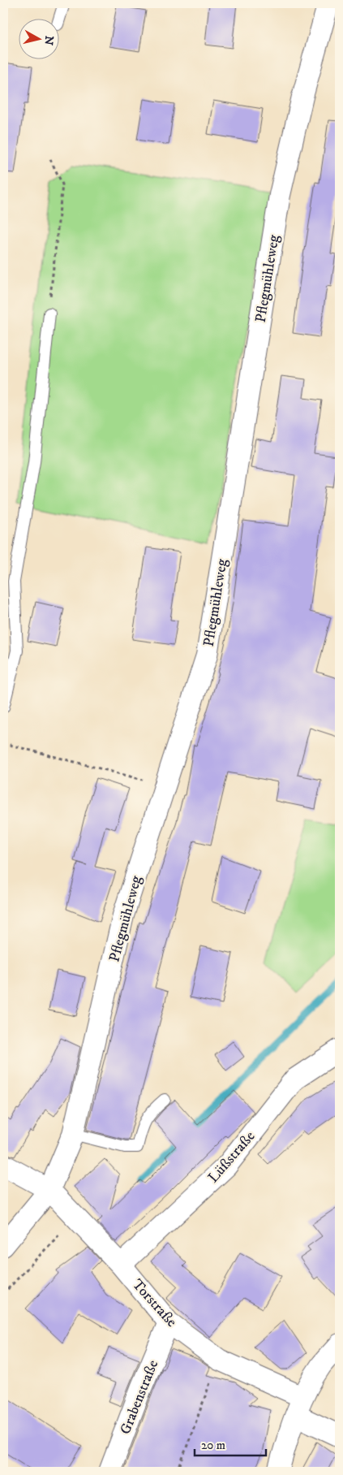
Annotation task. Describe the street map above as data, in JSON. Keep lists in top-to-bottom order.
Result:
{
  "streets": {
    "street": [
      "Pflegmühleweg",
      "Lüßstraße",
      "Torstraße",
      "Grabenstraße"
    ]
  },
  "crossings": [
    ["Pflegmühleweg", "Torstraße"],
    ["Lüßstraße", "Torstraße"],
    ["Torstraße", "Grabenstraße"]
  ],
  "scale_bar": "20 m",
  "north": "right"
}
